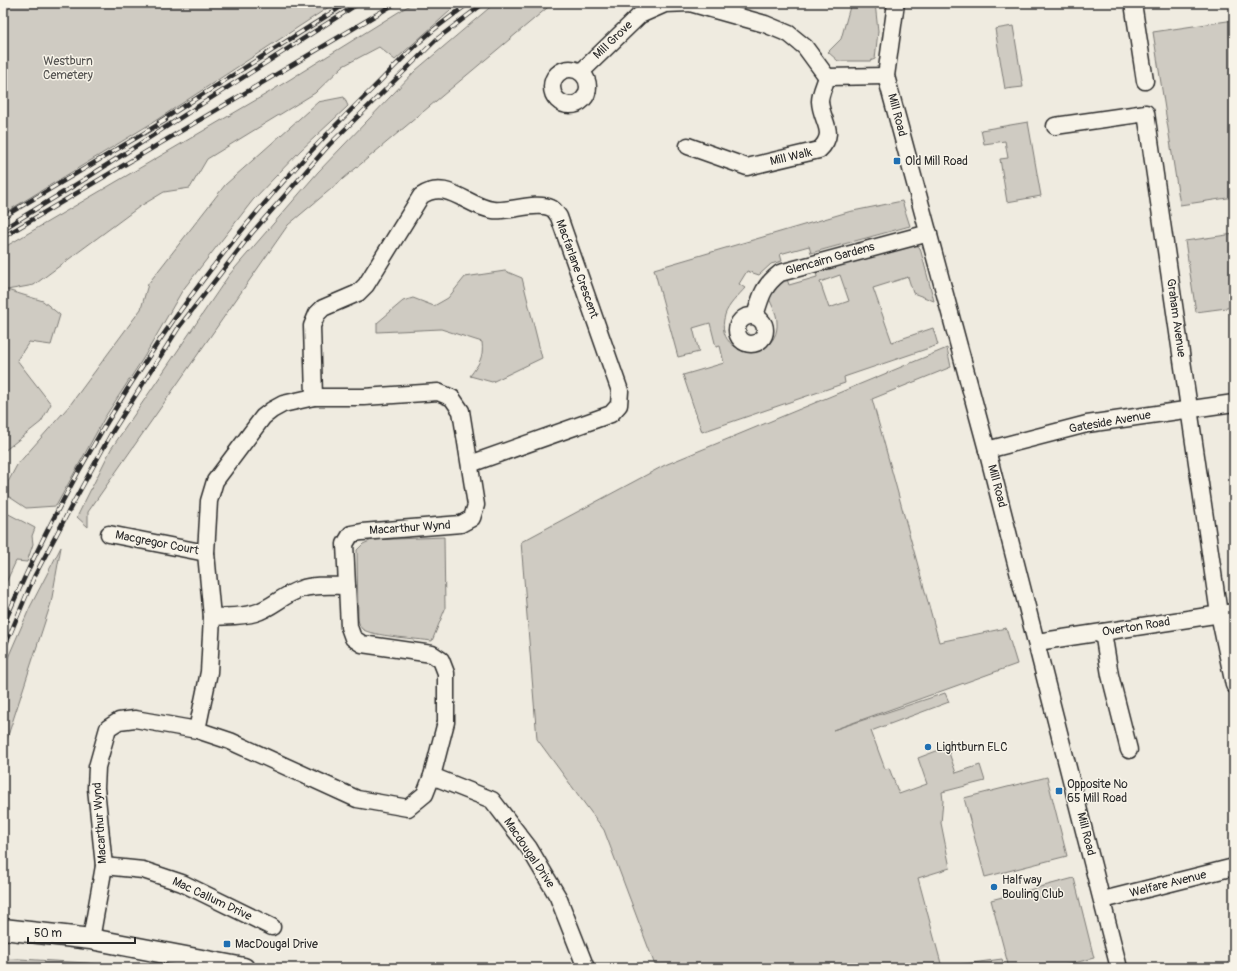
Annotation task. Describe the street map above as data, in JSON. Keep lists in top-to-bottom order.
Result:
{
  "streets": {
    "street": [
      "Mill Grove",
      "Mill Road",
      "Mill Walk",
      "Glencairn Gardens",
      "Macfarlane Crescent",
      "Graham Avenue",
      "Gateside Avenue",
      "Macarthur Wynd",
      "Macgregor Court",
      "Overton Road",
      "Macdougal Drive",
      "Welfare Avenue",
      "Mac Callum Drive"
    ]
  },
  "crossings": [
    ["Mill Grove", "Mill Walk"],
    ["Mill Road", "Glencairn Gardens"],
    ["Mill Road", "Gateside Avenue"],
    ["Mill Road", "Overton Road"],
    ["Mill Road", "Welfare Avenue"],
    ["Macfarlane Crescent", "Macarthur Wynd"],
    ["Graham Avenue", "Gateside Avenue"],
    ["Graham Avenue", "Overton Road"],
    ["Macarthur Wynd", "Macgregor Court"],
    ["Macarthur Wynd", "Macdougal Drive"],
    ["Macarthur Wynd", "Mac Callum Drive"]
  ],
  "parks": ["Westburn Cemetery"],
  "places": {
    "transit": ["Old Mill Road", "Opposite No 65 Mill Road", "MacDougal Drive"],
    "other": ["Lightburn ELC", "Halfway Bouling Club"]
  },
  "scale_bar": "50 m"
}
